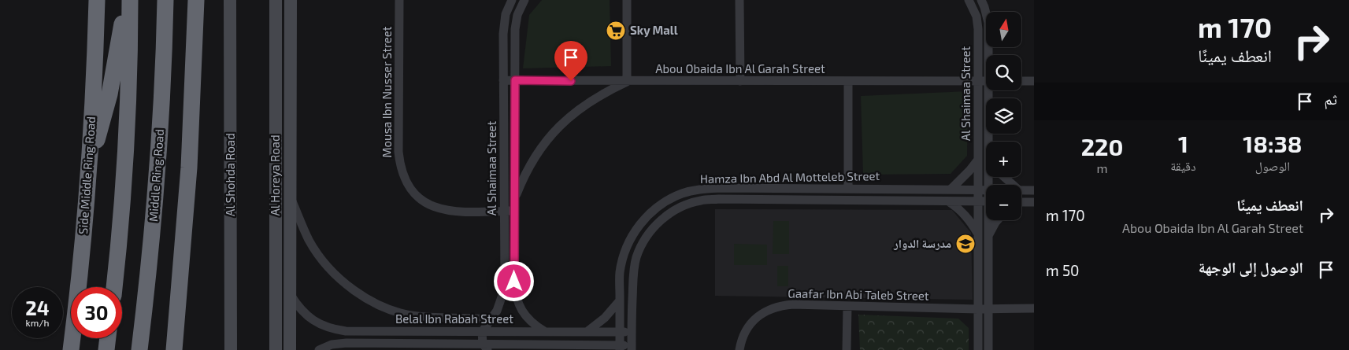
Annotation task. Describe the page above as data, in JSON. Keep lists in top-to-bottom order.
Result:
{
  "streets": {
    "highway": ["Side Middle Ring Road", "Middle Ring Road"],
    "street": [
      "Abou Obaida Ibn Al Garah Street",
      "Mousa Ibn Nusser Street",
      "Al Shaimaa Street",
      "Al Shohda Road",
      "Al Horeya Road",
      "Hamza Ibn Abd Al Motteleb Street",
      "Gaafar Ibn Abi Taleb Street",
      "Belal Ibn Rabah Street"
    ]
  },
  "crossings": [
    ["Abou Obaida Ibn Al Garah Street", "Al Shaimaa Street"],
    ["Mousa Ibn Nusser Street", "Al Shaimaa Street"],
    ["Al Shaimaa Street", "Hamza Ibn Abd Al Motteleb Street"],
    ["Al Shaimaa Street", "Gaafar Ibn Abi Taleb Street"],
    ["Al Shaimaa Street", "Belal Ibn Rabah Street"],
    ["Al Horeya Road", "Belal Ibn Rabah Street"],
    ["Hamza Ibn Abd Al Motteleb Street", "Belal Ibn Rabah Street"]
  ],
  "places": {
    "supermarket": ["Sky Mall"],
    "school or university": ["مدرسة الدوار"]
  },
  "north": "top",
  "page": {
    "turn": ["170 m", "انعطف يمينًا"],
    "map_buttons": ["+", "−"],
    "then": "ثم",
    "eta": [
      "18:38",
      "الوصول",
      "1",
      "دقيقة",
      "220",
      "m"
    ],
    "list": [
      {
        "name": "انعطف يمينًا",
        "note": "Abou Obaida Ibn Al Garah Street",
        "value": "170 m"
      },
      {
        "name": "الوصول إلى الوجهة",
        "value": "50 m"
      }
    ],
    "speed": "24 km/h",
    "limit": "30"
  }
}
